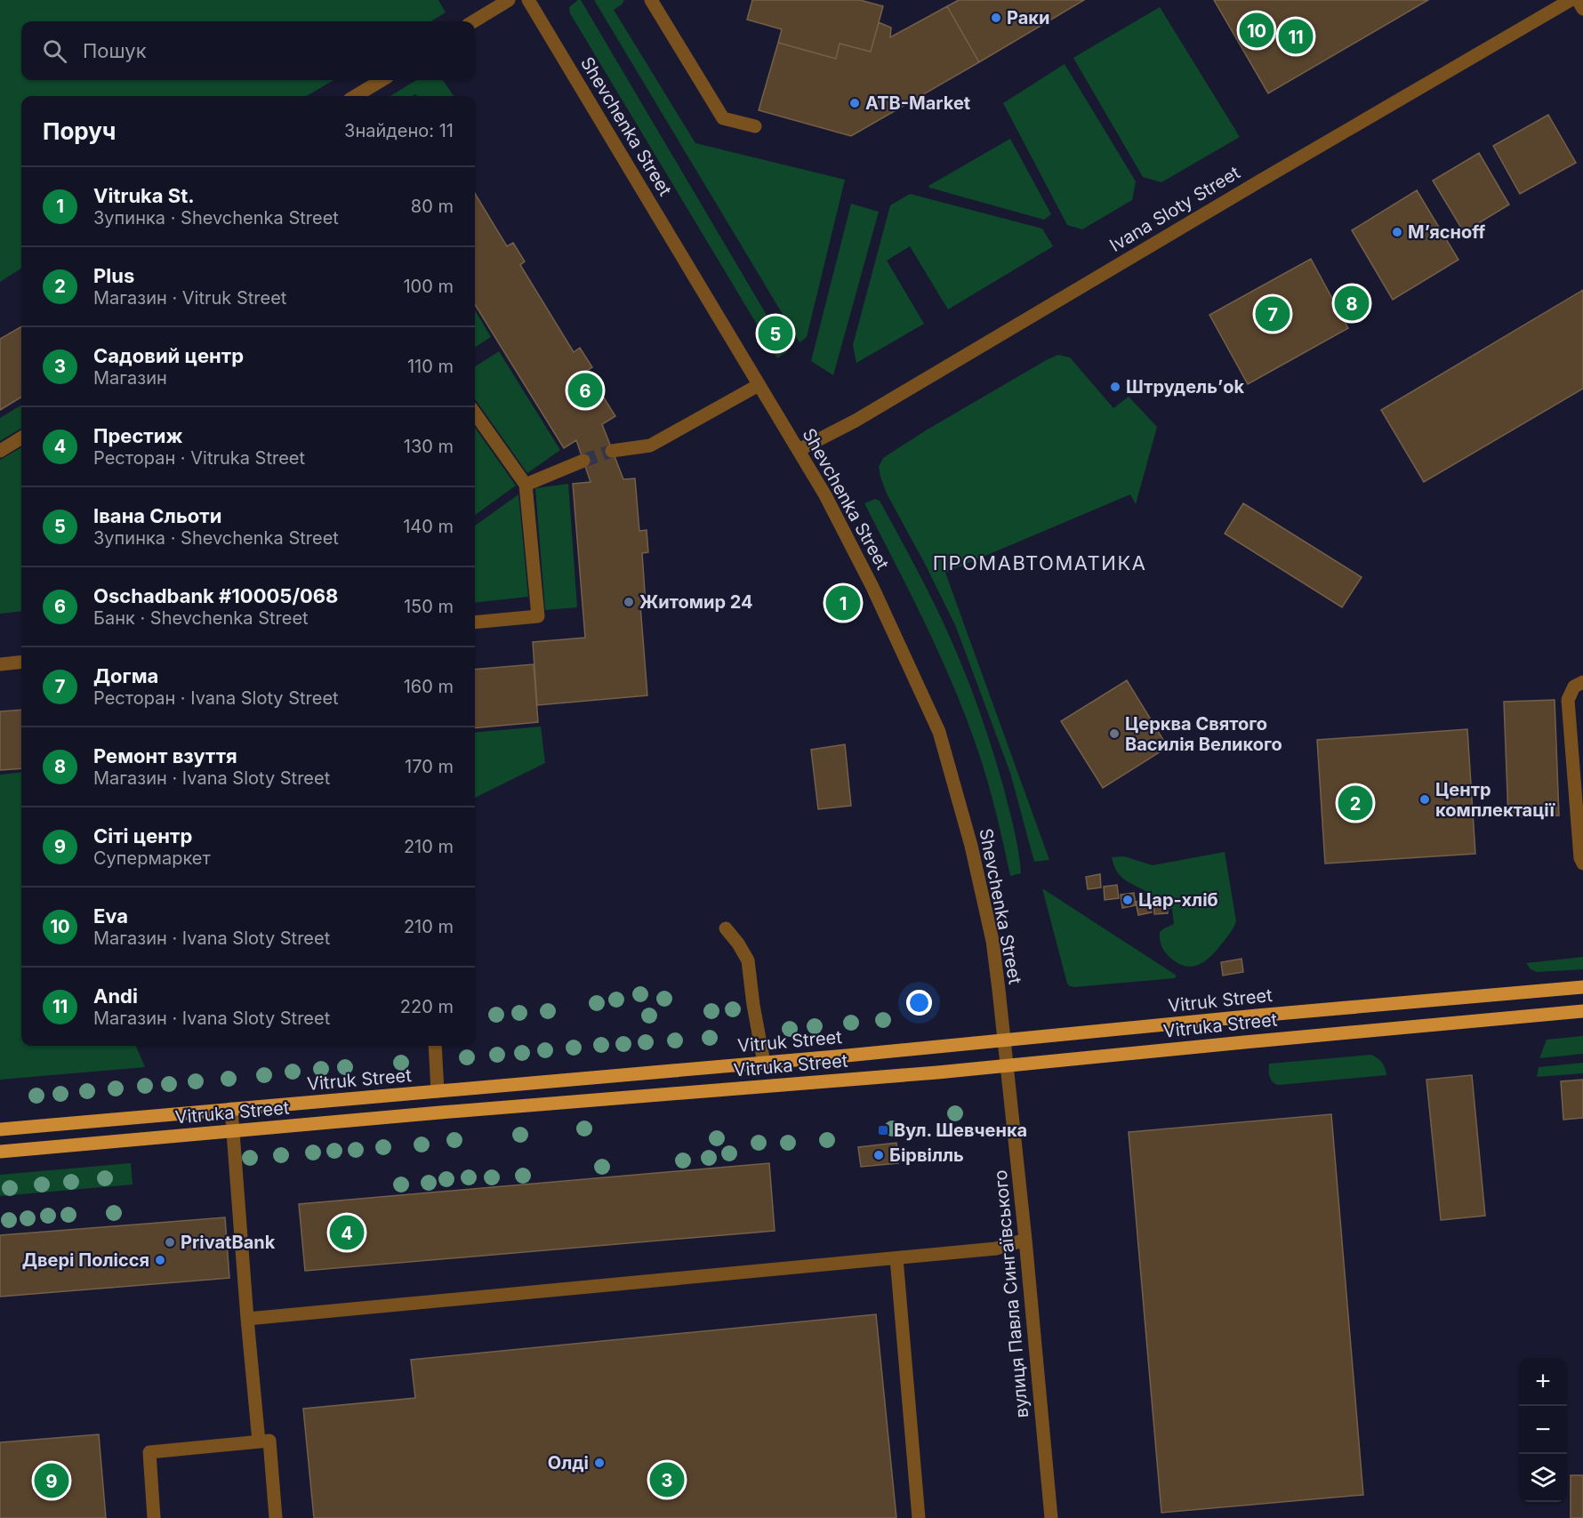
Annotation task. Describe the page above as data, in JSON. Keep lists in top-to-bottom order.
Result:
{
  "streets": {
    "main road": ["Vitruk Street", "Vitruka Street"],
    "street": ["Shevchenka Street", "Ivana Sloty Street", "вулиця Павла Сингаївського"]
  },
  "crossings": [
    ["Shevchenka Street", "Ivana Sloty Street"],
    ["Shevchenka Street", "Vitruk Street"],
    ["Shevchenka Street", "Vitruka Street"],
    ["Shevchenka Street", "вулиця Павла Сингаївського"],
    ["Vitruka Street", "вулиця Павла Сингаївського"]
  ],
  "districts": ["ПРОМАВТОМАТИКА"],
  "places": {
    "other": [
      "Раки",
      "ATB-Market",
      "М’ясноff",
      "Штрудель’ok",
      "Житомир 24",
      "Церква Святого Василія Великого",
      "Центр комплектації",
      "Цар-хліб",
      "Бірвілль",
      "PrivatBank",
      "Двері Полісся",
      "Олді"
    ],
    "transit": ["Вул. Шевченка"]
  },
  "page": {
    "pins": [
      "10",
      "11",
      "8",
      "7",
      "5",
      "6",
      "1",
      "2",
      "4",
      "3",
      "9"
    ],
    "search": "Пошук",
    "heading": ["Поруч", "Знайдено: 11"],
    "list": [
      {
        "mark": "1",
        "name": "Vitruka St.",
        "note": "Зупинка · Shevchenka Street",
        "value": "80 m"
      },
      {
        "mark": "2",
        "name": "Plus",
        "note": "Магазин · Vitruk Street",
        "value": "100 m"
      },
      {
        "mark": "3",
        "name": "Садовий центр",
        "note": "Магазин",
        "value": "110 m"
      },
      {
        "mark": "4",
        "name": "Престиж",
        "note": "Ресторан · Vitruka Street",
        "value": "130 m"
      },
      {
        "mark": "5",
        "name": "Івана Сльоти",
        "note": "Зупинка · Shevchenka Street",
        "value": "140 m"
      },
      {
        "mark": "6",
        "name": "Oschadbank #10005/068",
        "note": "Банк · Shevchenka Street",
        "value": "150 m"
      },
      {
        "mark": "7",
        "name": "Догма",
        "note": "Ресторан · Ivana Sloty Street",
        "value": "160 m"
      },
      {
        "mark": "8",
        "name": "Ремонт взуття",
        "note": "Магазин · Ivana Sloty Street",
        "value": "170 m"
      },
      {
        "mark": "9",
        "name": "Сіті центр",
        "note": "Супермаркет",
        "value": "210 m"
      },
      {
        "mark": "10",
        "name": "Eva",
        "note": "Магазин · Ivana Sloty Street",
        "value": "210 m"
      },
      {
        "mark": "11",
        "name": "Andi",
        "note": "Магазин · Ivana Sloty Street",
        "value": "220 m"
      }
    ],
    "map_buttons": ["+", "−"]
  }
}
